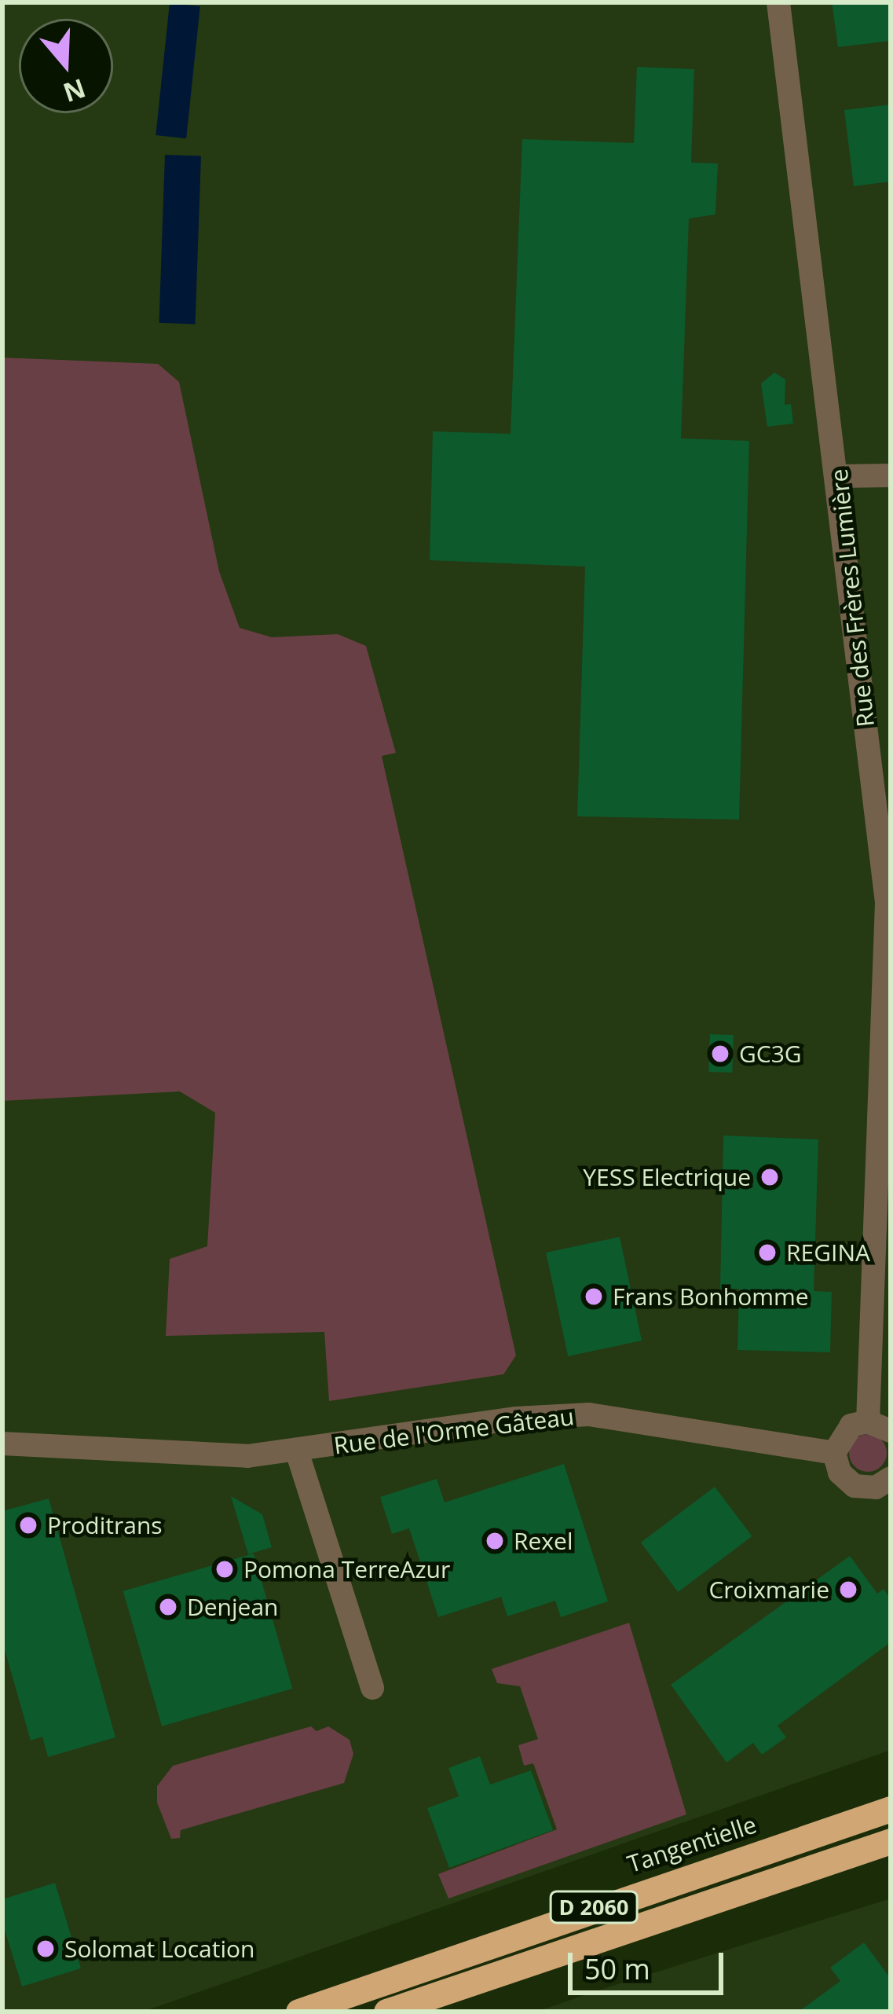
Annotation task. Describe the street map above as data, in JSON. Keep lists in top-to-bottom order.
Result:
{
  "streets": {
    "highway": ["Tangentielle", "D 2060"],
    "street": ["Rue des Frères Lumière", "Rue de l'Orme Gâteau"]
  },
  "places": [
    "GC3G",
    "YESS Electrique",
    "REGINA",
    "Frans Bonhomme",
    "Proditrans",
    "Rexel",
    "Pomona TerreAzur",
    "Croixmarie",
    "Denjean",
    "Solomat Location"
  ],
  "scale_bar": "50 m",
  "north": "bottom"
}
